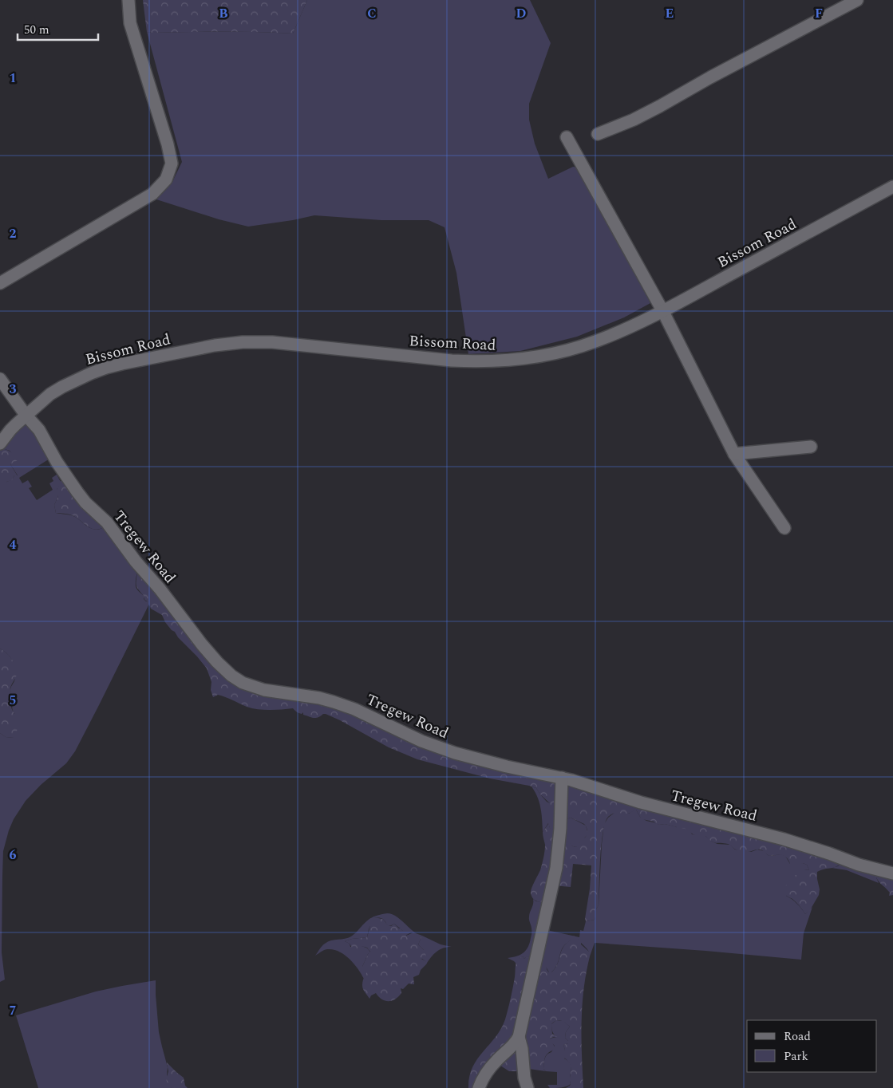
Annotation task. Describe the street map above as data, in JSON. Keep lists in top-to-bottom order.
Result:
{
  "streets": {
    "street": ["Bissom Road", "Tregew Road"]
  },
  "crossings": [
    ["Bissom Road", "Tregew Road"]
  ],
  "legend": ["Road", "Park"],
  "scale_bar": "50 m",
  "grid": {
    "columns": [
      "B",
      "C",
      "D",
      "E",
      "F"
    ],
    "rows": [
      "1",
      "2",
      "3",
      "4",
      "5",
      "6",
      "7"
    ]
  }
}
